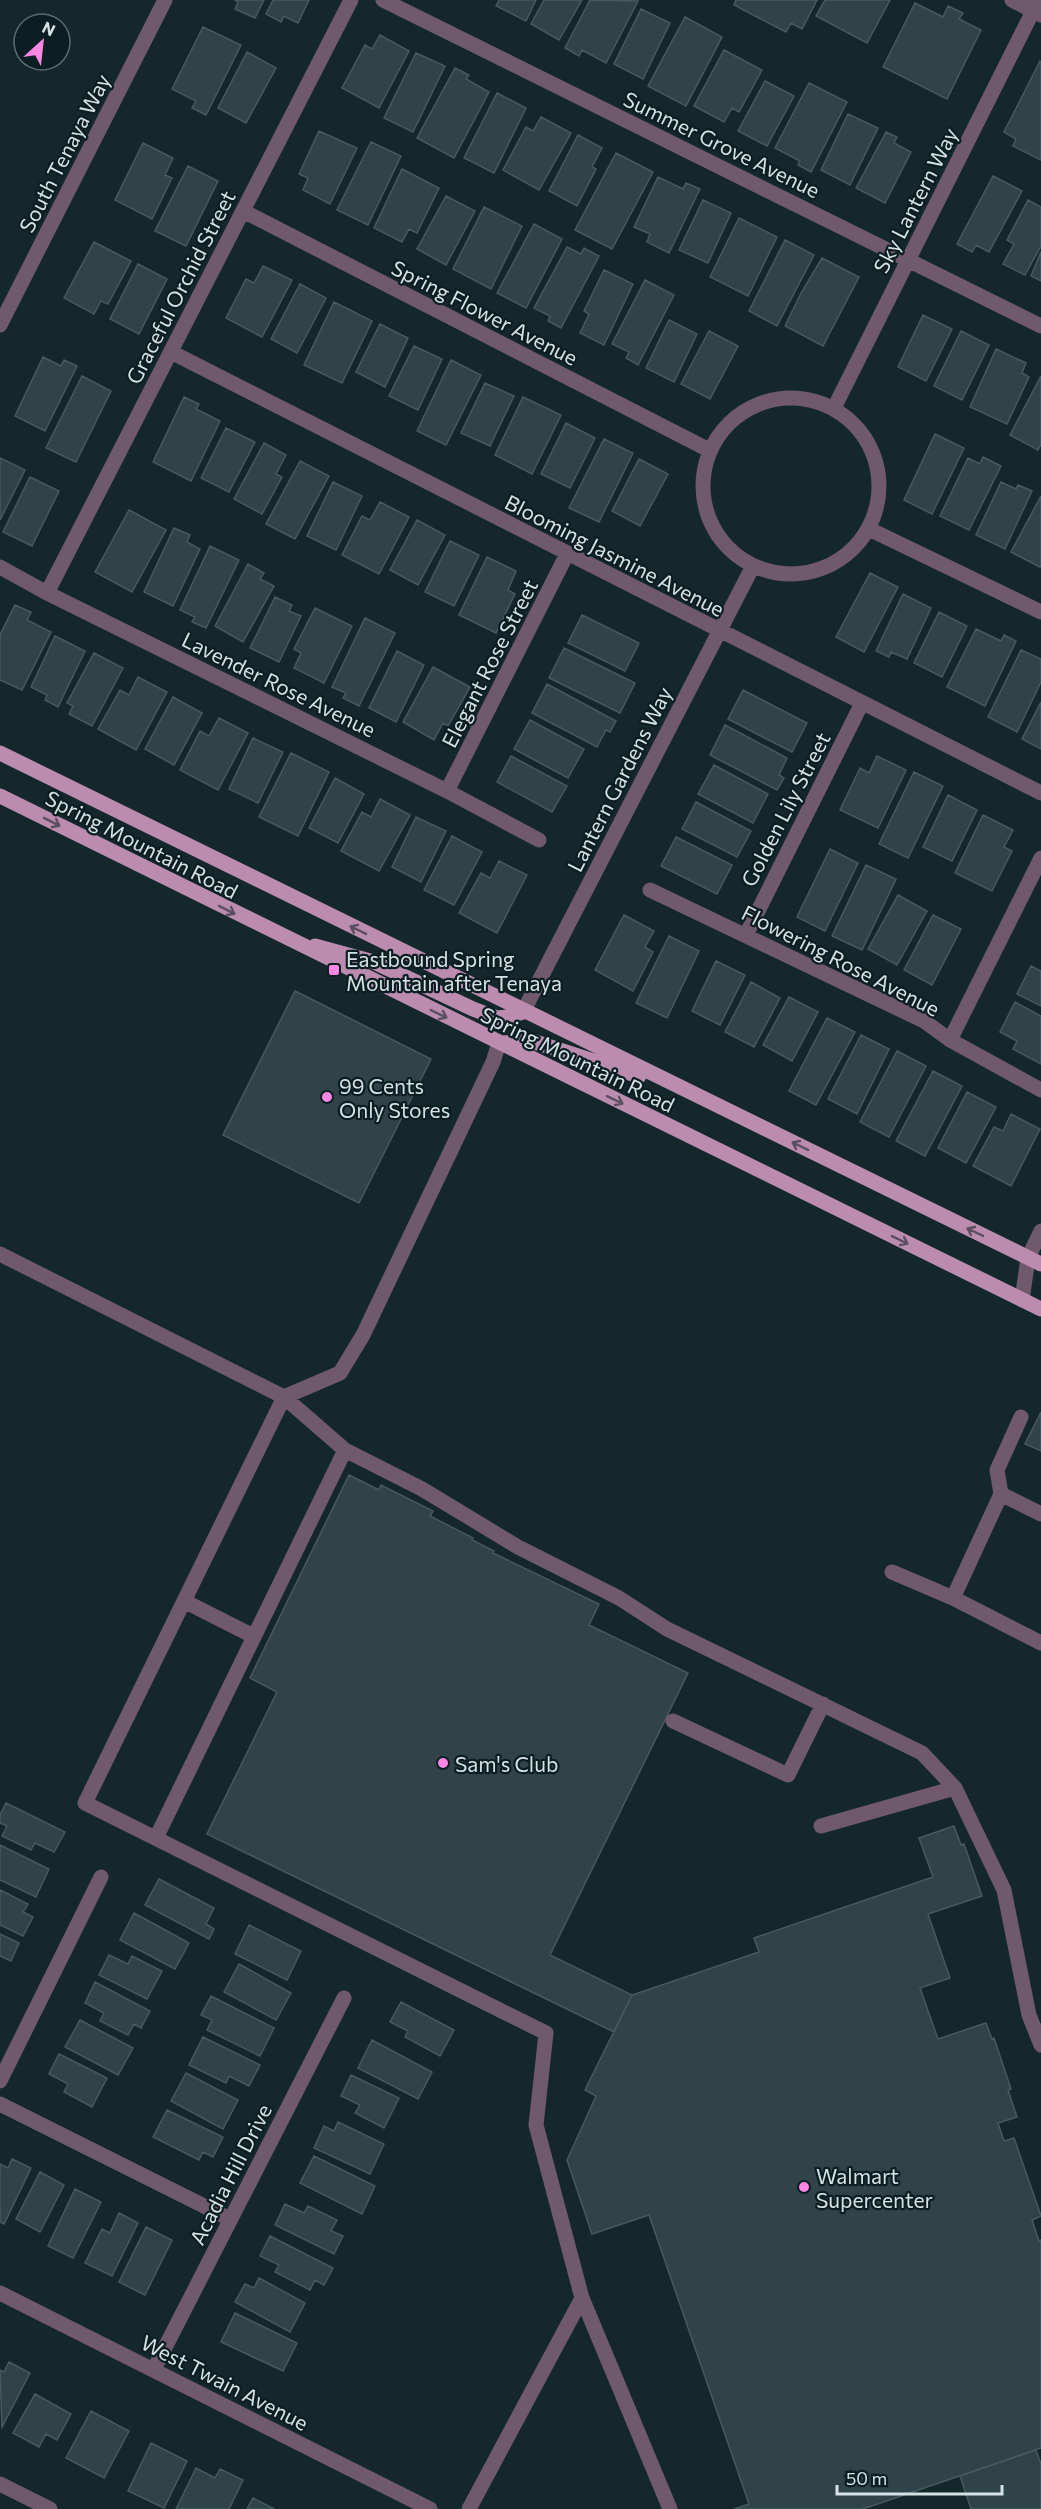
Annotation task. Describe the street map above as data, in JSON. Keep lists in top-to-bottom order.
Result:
{
  "streets": {
    "main road": ["Spring Mountain Road"],
    "street": [
      "Summer Grove Avenue",
      "South Tenaya Way",
      "Sky Lantern Way",
      "Graceful Orchid Street",
      "Spring Flower Avenue",
      "Blooming Jasmine Avenue",
      "Elegant Rose Street",
      "Lavender Rose Avenue",
      "Lantern Gardens Way",
      "Golden Lily Street",
      "Flowering Rose Avenue",
      "Acadia Hill Drive",
      "West Twain Avenue"
    ]
  },
  "crossings": [
    ["Summer Grove Avenue", "Sky Lantern Way"],
    ["Sky Lantern Way", "Spring Flower Avenue"],
    ["Sky Lantern Way", "Lantern Gardens Way"],
    ["Graceful Orchid Street", "Spring Flower Avenue"],
    ["Graceful Orchid Street", "Blooming Jasmine Avenue"],
    ["Graceful Orchid Street", "Lavender Rose Avenue"],
    ["Spring Flower Avenue", "Lantern Gardens Way"],
    ["Blooming Jasmine Avenue", "Elegant Rose Street"],
    ["Blooming Jasmine Avenue", "Lantern Gardens Way"],
    ["Blooming Jasmine Avenue", "Golden Lily Street"],
    ["Elegant Rose Street", "Lavender Rose Avenue"],
    ["Lantern Gardens Way", "Spring Mountain Road"],
    ["Golden Lily Street", "Flowering Rose Avenue"],
    ["Acadia Hill Drive", "West Twain Avenue"]
  ],
  "places": {
    "transit": ["Eastbound Spring Mountain after Tenaya"],
    "other": ["99 Cents Only Stores", "Sam's Club", "Walmart Supercenter"]
  },
  "scale_bar": "50 m",
  "north": "top right"
}
